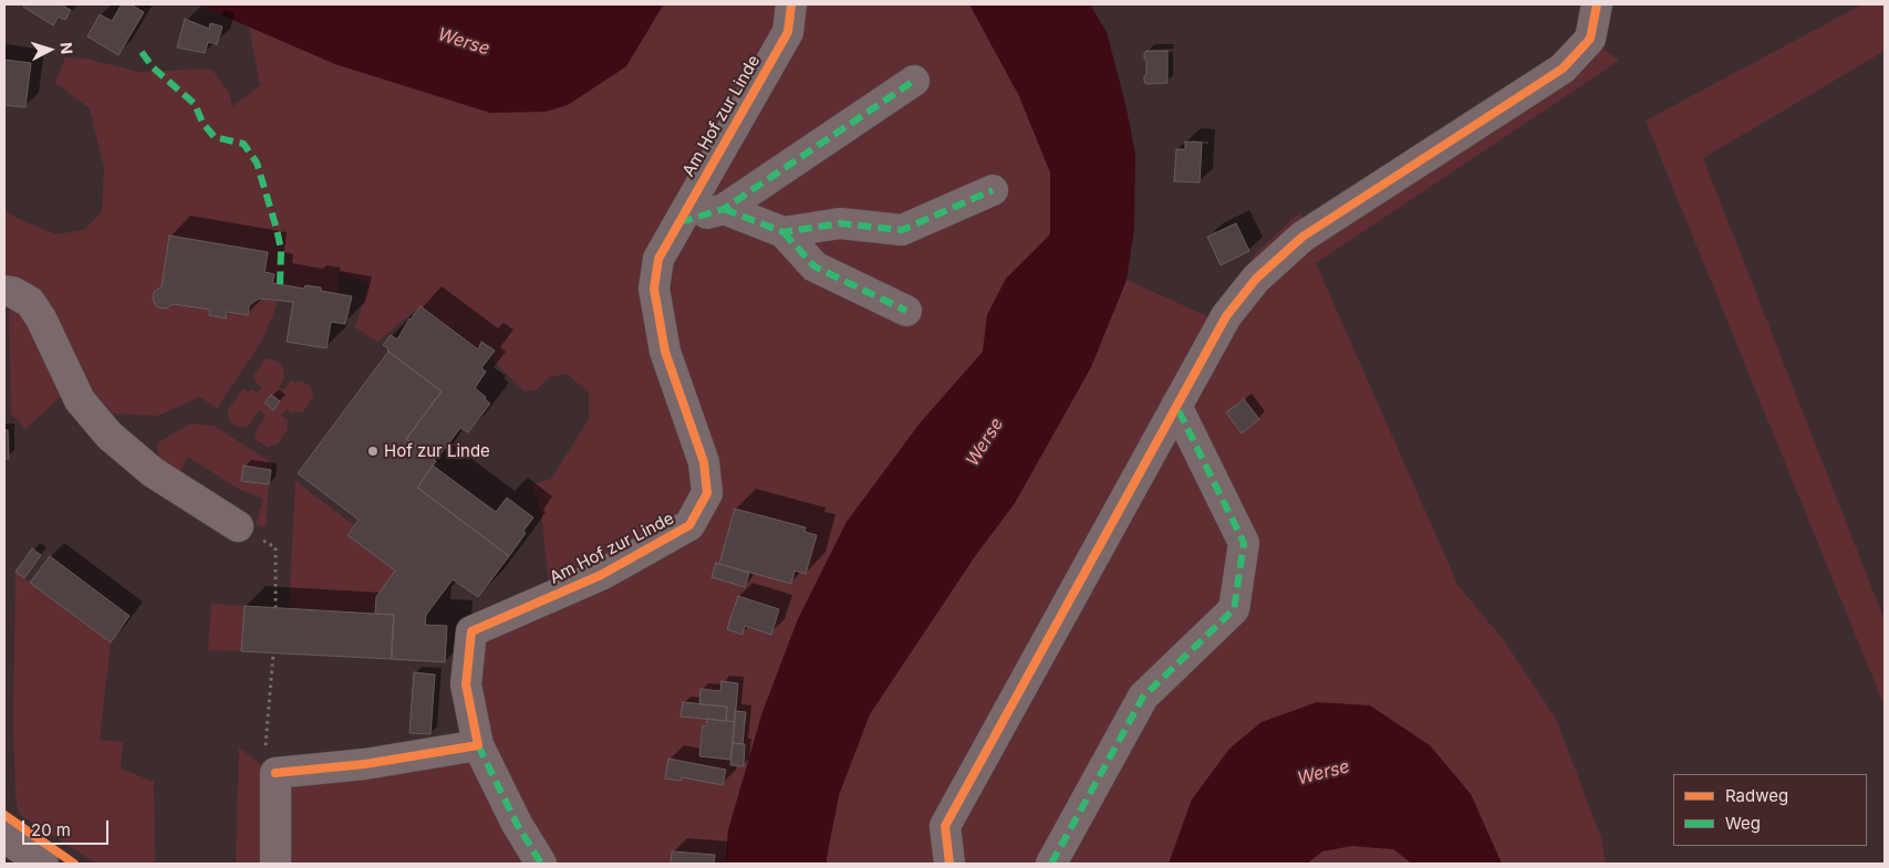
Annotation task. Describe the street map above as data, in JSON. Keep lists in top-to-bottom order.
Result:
{
  "streets": {
    "street": ["Am Hof zur Linde"]
  },
  "water": ["Werse"],
  "places": ["Hof zur Linde"],
  "legend": ["Radweg", "Weg"],
  "scale_bar": "20 m",
  "north": "right"
}
